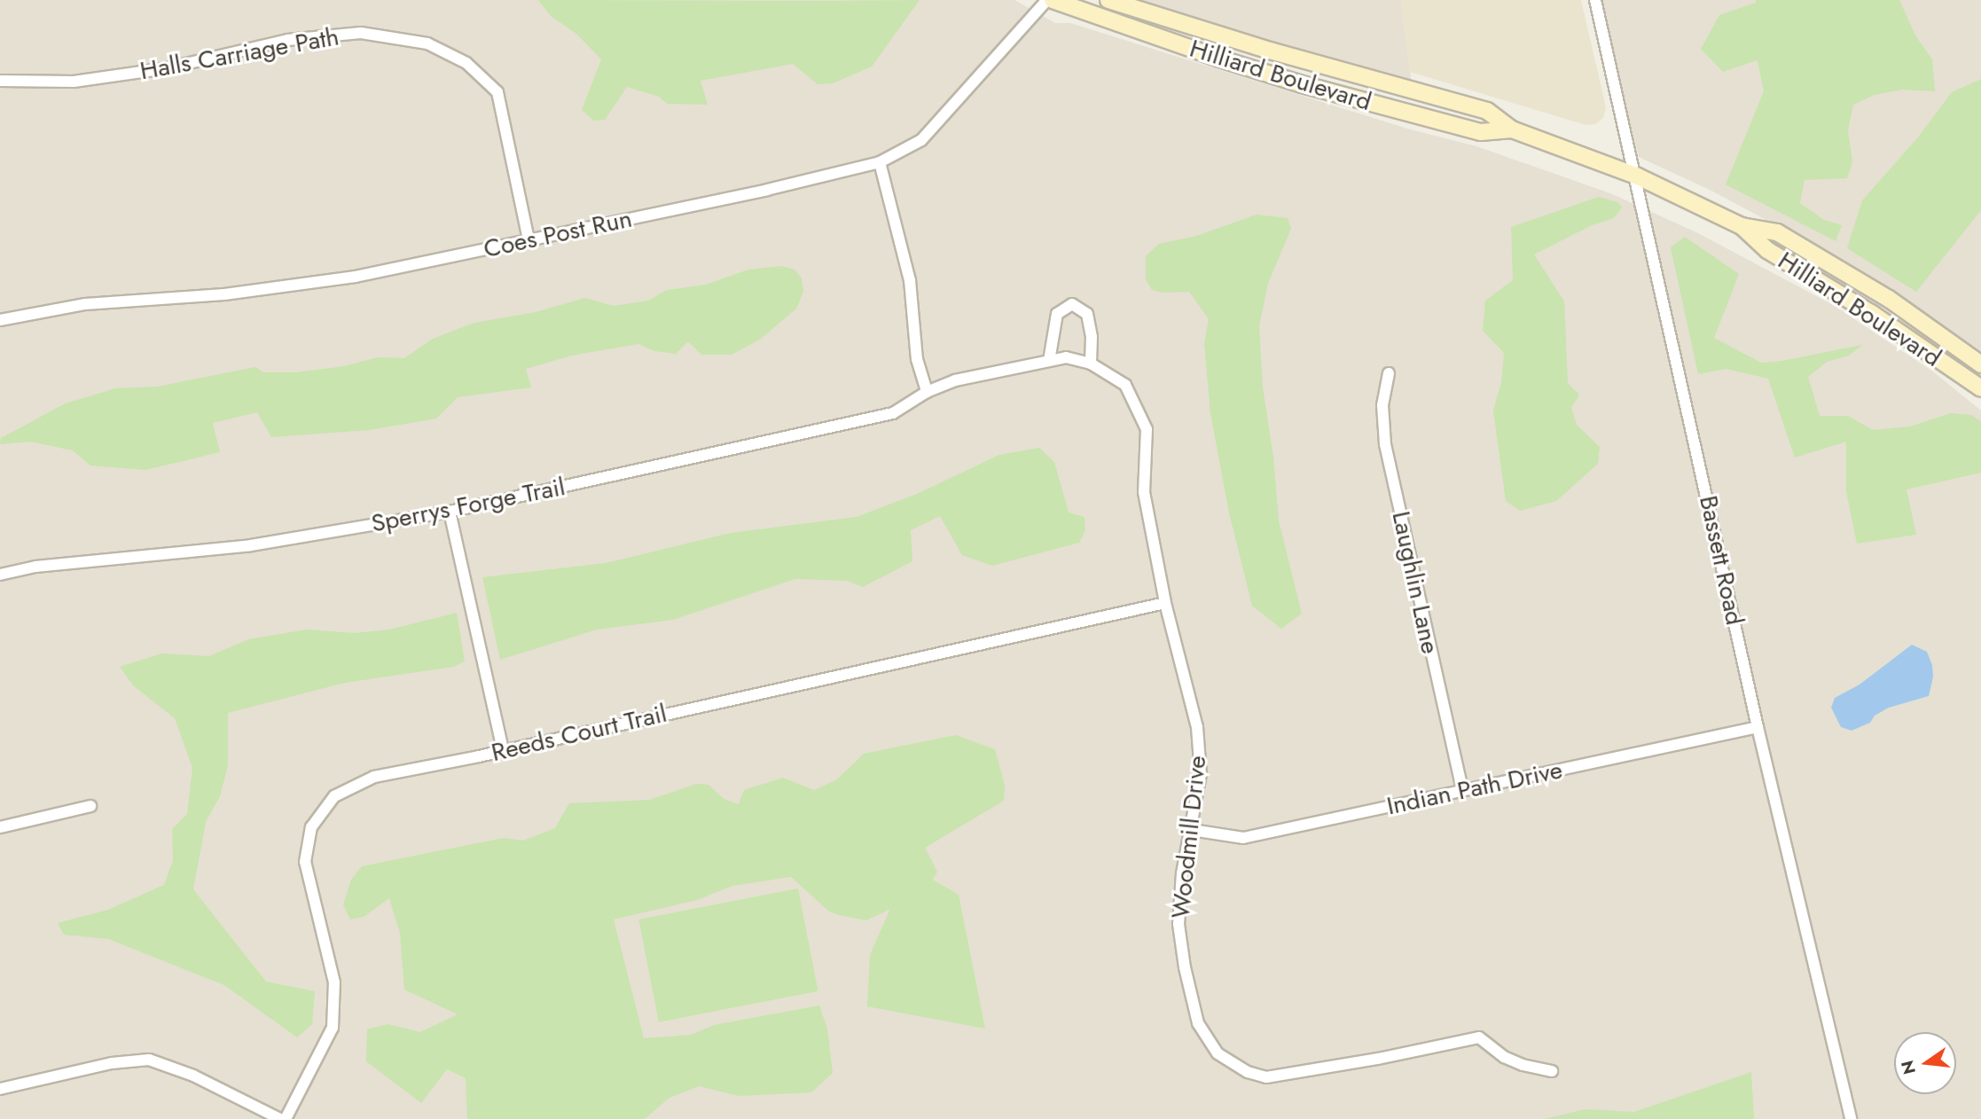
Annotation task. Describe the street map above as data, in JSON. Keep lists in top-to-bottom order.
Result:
{
  "streets": {
    "main road": ["Hilliard Boulevard"],
    "street": [
      "Halls Carriage Path",
      "Coes Post Run",
      "Sperrys Forge Trail",
      "Bassett Road",
      "Laughlin Lane",
      "Reeds Court Trail",
      "Indian Path Drive",
      "Woodmill Drive"
    ]
  },
  "crossings": [
    ["Halls Carriage Path", "Coes Post Run"],
    ["Hilliard Boulevard", "Bassett Road"],
    ["Sperrys Forge Trail", "Woodmill Drive"],
    ["Bassett Road", "Indian Path Drive"],
    ["Laughlin Lane", "Indian Path Drive"],
    ["Reeds Court Trail", "Woodmill Drive"],
    ["Indian Path Drive", "Woodmill Drive"]
  ],
  "north": "left"
}
